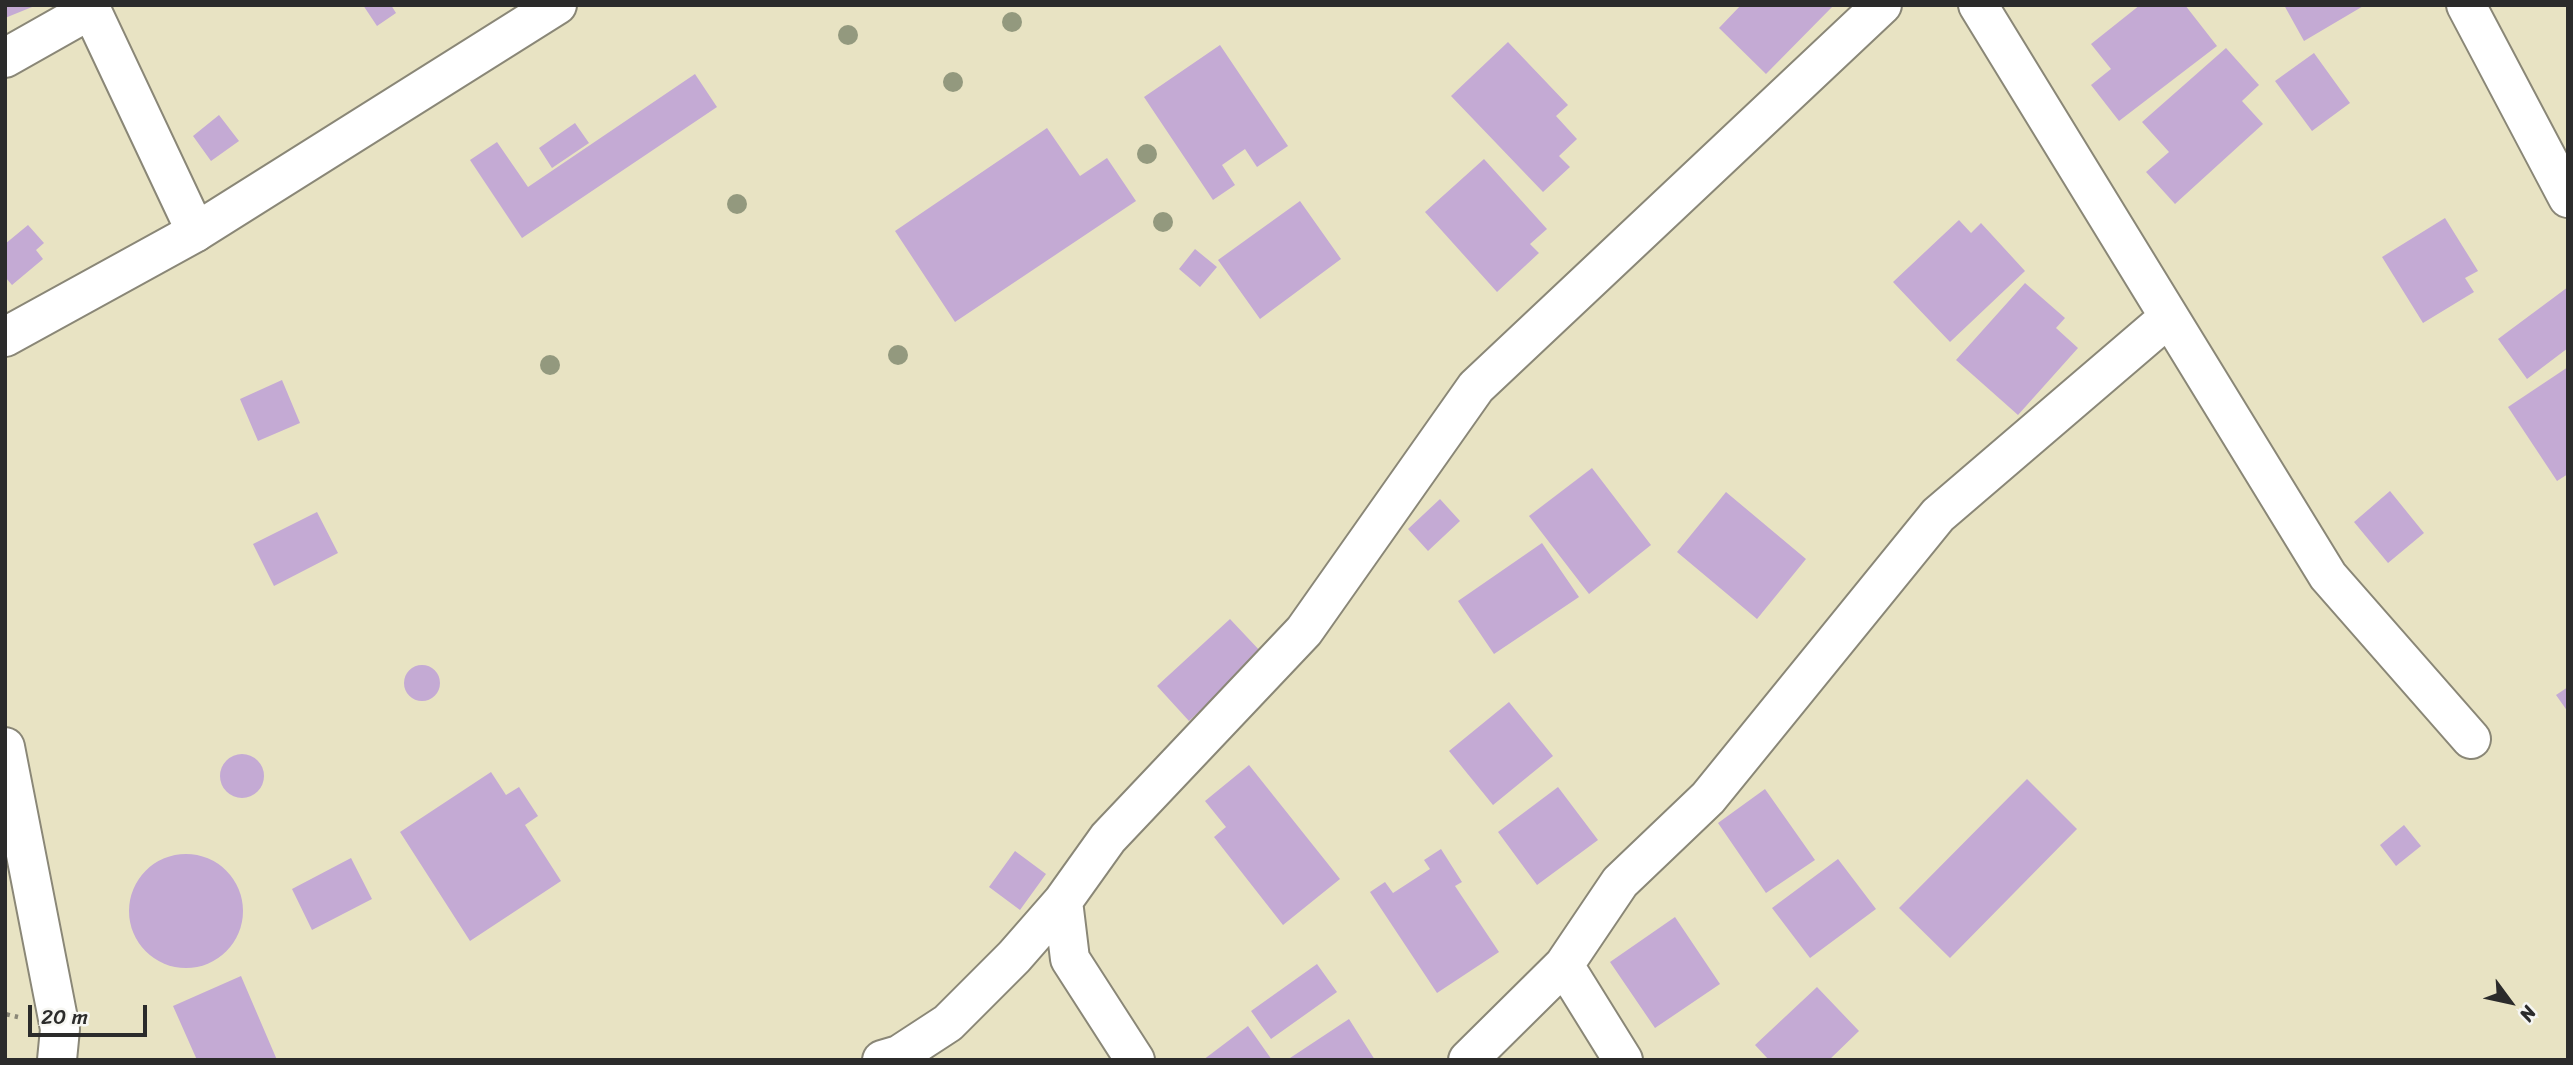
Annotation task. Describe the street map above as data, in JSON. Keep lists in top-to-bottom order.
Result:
{
  "scale_bar": "20 m",
  "north": "bottom right"
}
